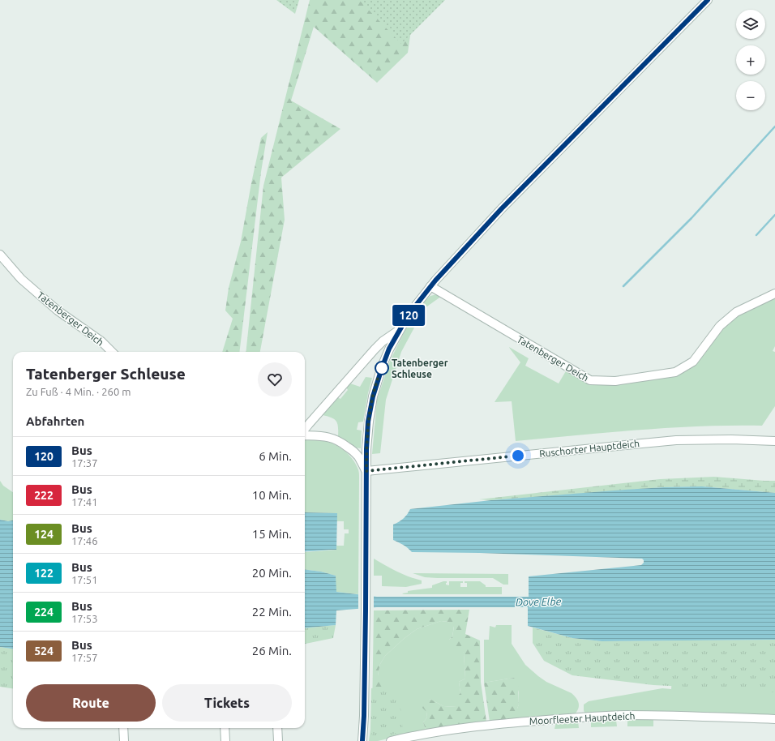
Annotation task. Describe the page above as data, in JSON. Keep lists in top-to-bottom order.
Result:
{
  "streets": {
    "street": ["Tatenberger Deich", "Ruschorter Hauptdeich", "Moorfleeter Hauptdeich"]
  },
  "water": ["Dove Elbe"],
  "places": ["Tatenberger Schleuse"],
  "lines": ["bus line 120"],
  "page": {
    "on_map": "120",
    "map_buttons": ["+", "−"],
    "heading": [
      ["Tatenberger Schleuse", "Zu Fuß · 4 Min. · 260 m"],
      "Abfahrten"
    ],
    "list": [
      {
        "mark": "120",
        "name": "Bus",
        "note": "17:37",
        "value": "6 Min."
      },
      {
        "mark": "222",
        "name": "Bus",
        "note": "17:41",
        "value": "10 Min."
      },
      {
        "mark": "124",
        "name": "Bus",
        "note": "17:46",
        "value": "15 Min."
      },
      {
        "mark": "122",
        "name": "Bus",
        "note": "17:51",
        "value": "20 Min."
      },
      {
        "mark": "224",
        "name": "Bus",
        "note": "17:53",
        "value": "22 Min."
      },
      {
        "mark": "524",
        "name": "Bus",
        "note": "17:57",
        "value": "26 Min."
      }
    ],
    "buttons": ["Route", "Tickets"]
  }
}
